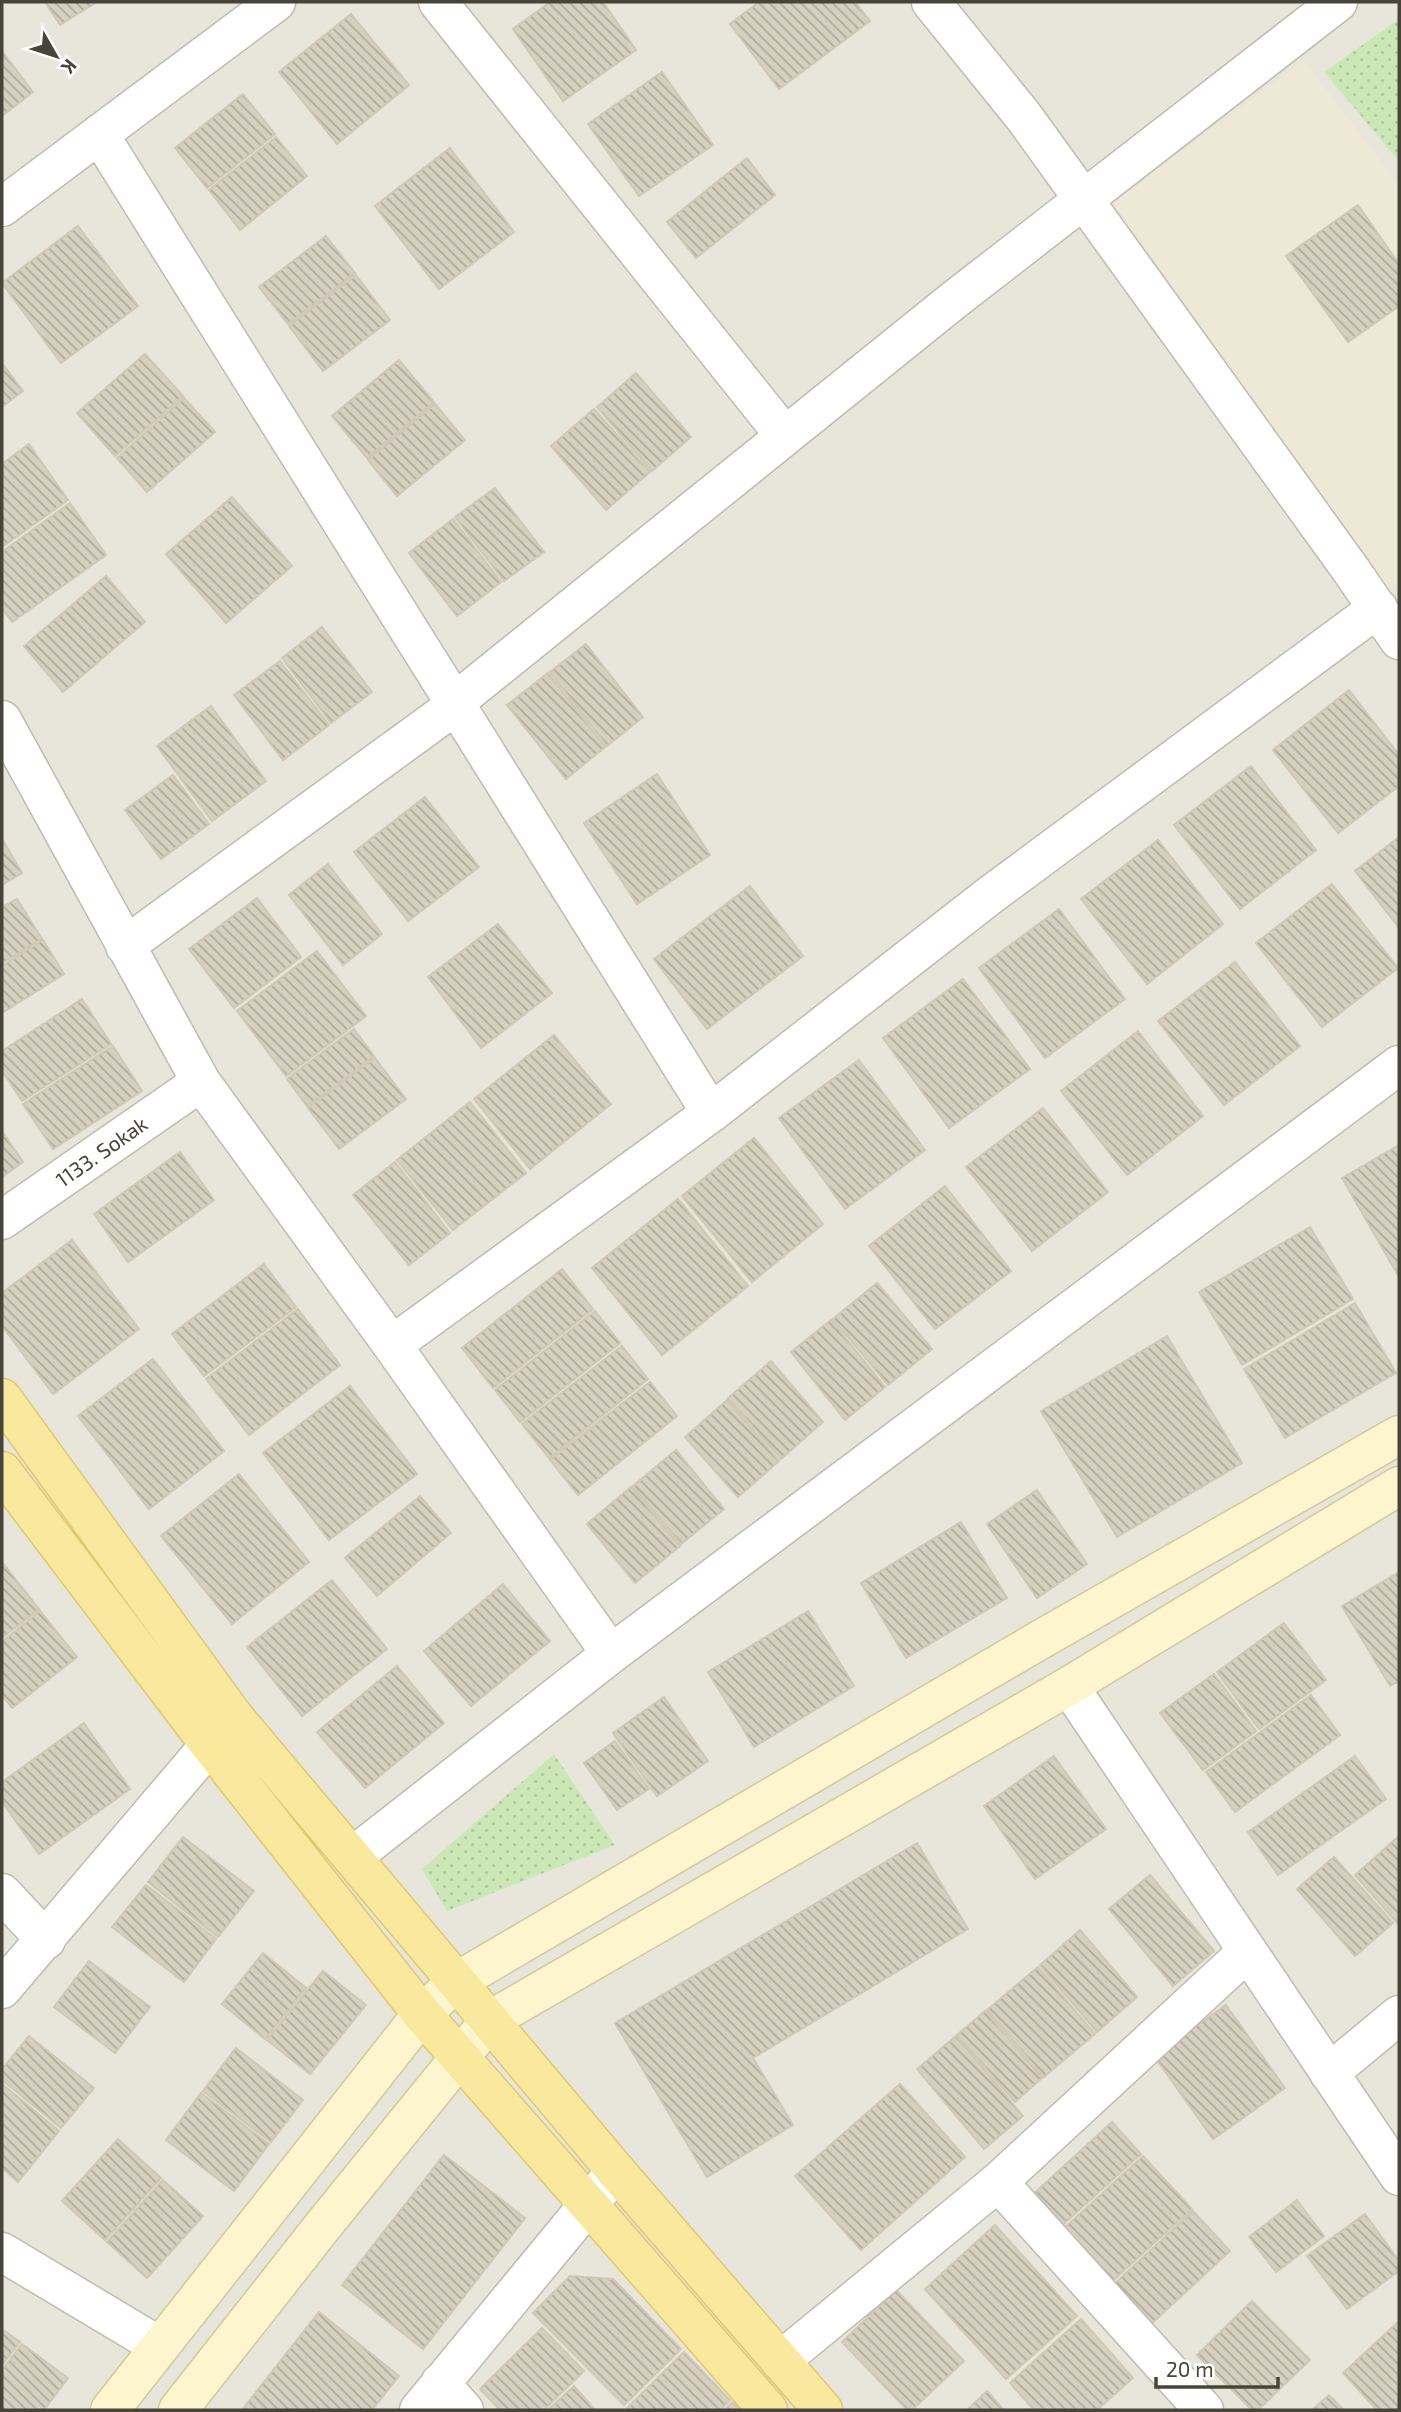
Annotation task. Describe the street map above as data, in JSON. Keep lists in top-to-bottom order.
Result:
{
  "streets": {
    "street": ["1133. Sokak"]
  },
  "scale_bar": "20 m",
  "north": "bottom right"
}
